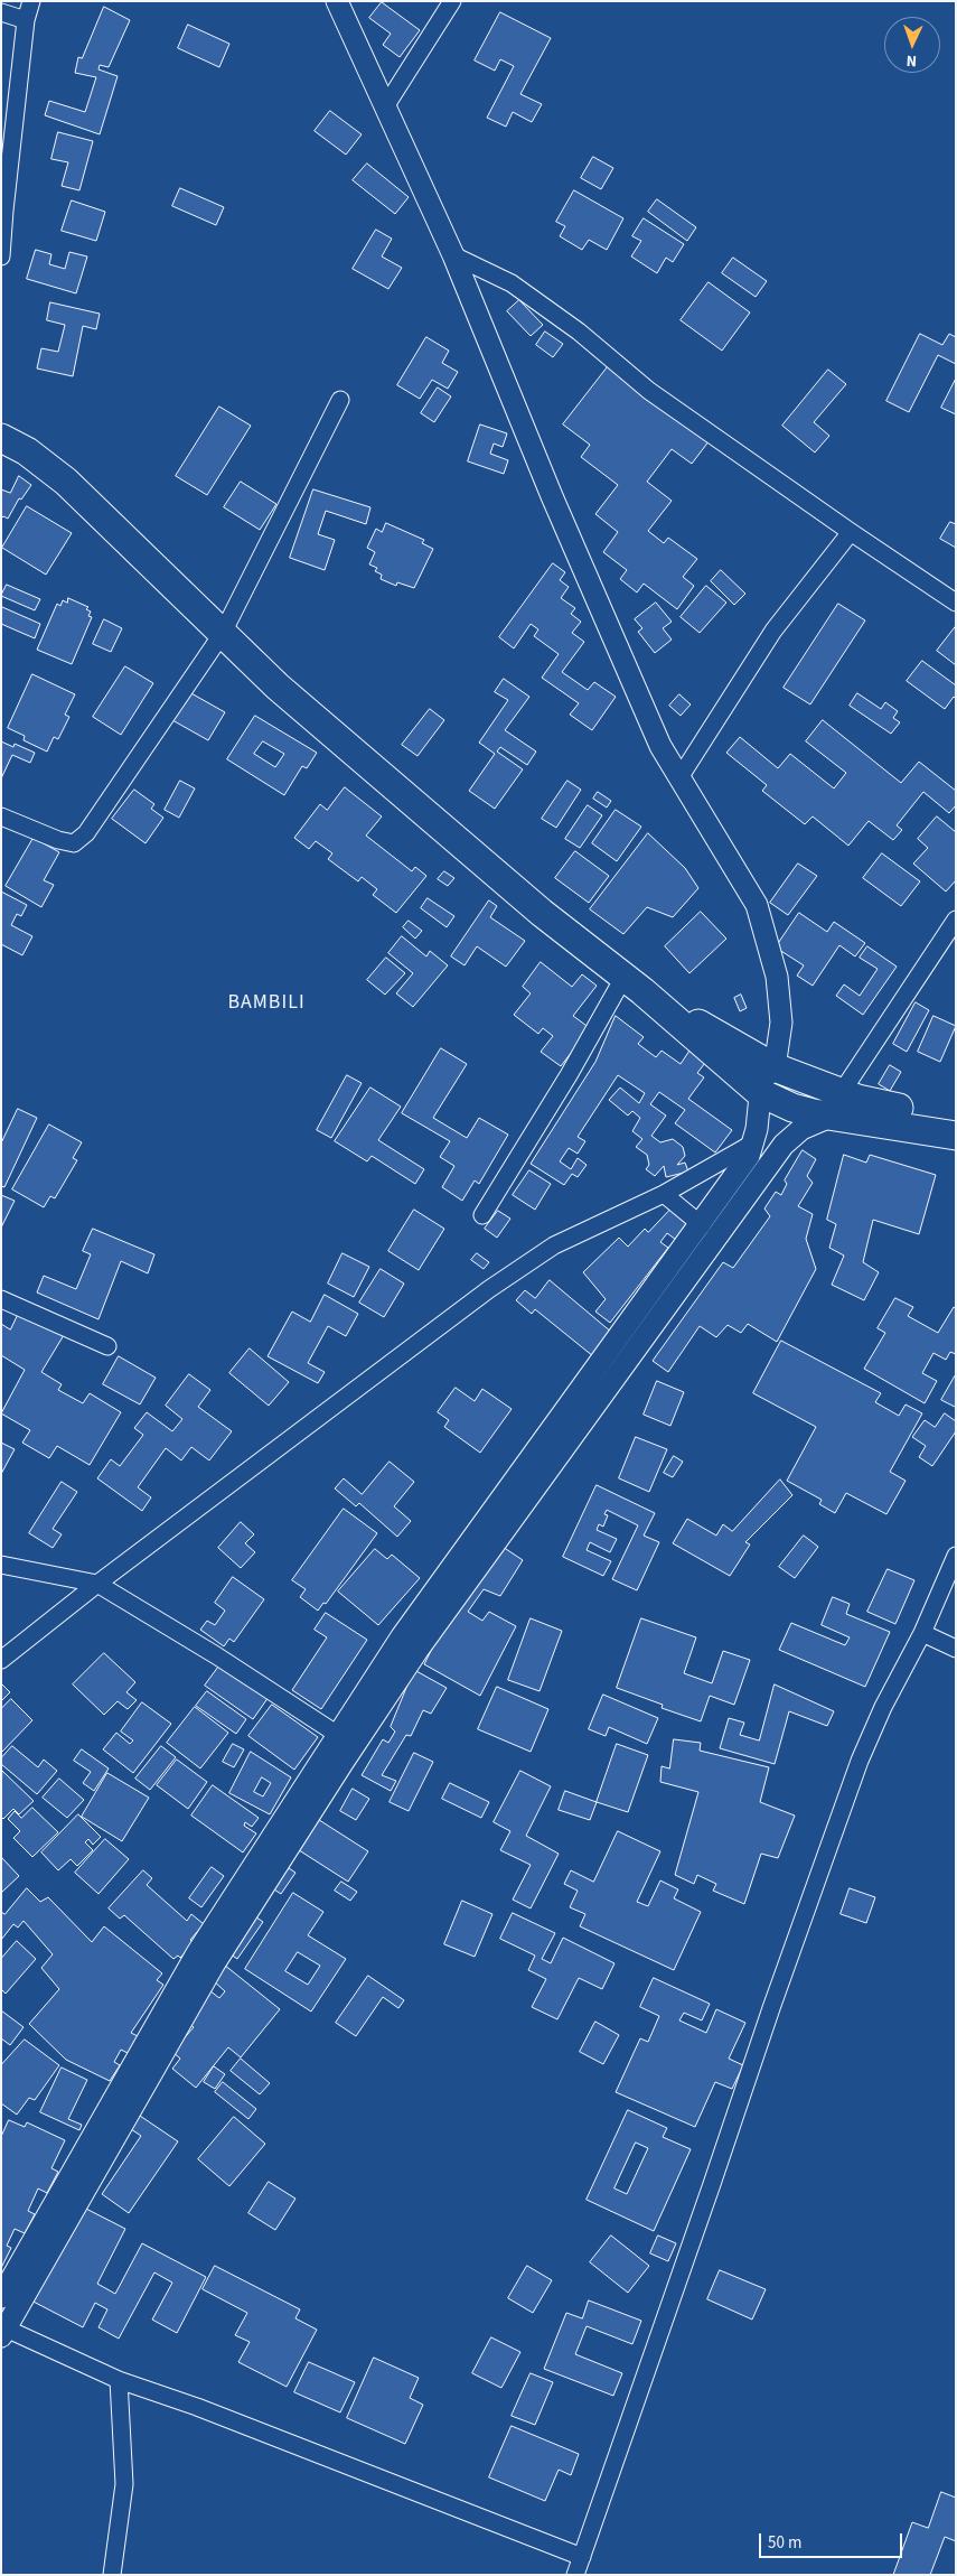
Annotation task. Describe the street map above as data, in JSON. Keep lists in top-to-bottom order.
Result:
{
  "districts": ["BAMBILI"],
  "scale_bar": "50 m",
  "north": "bottom"
}
